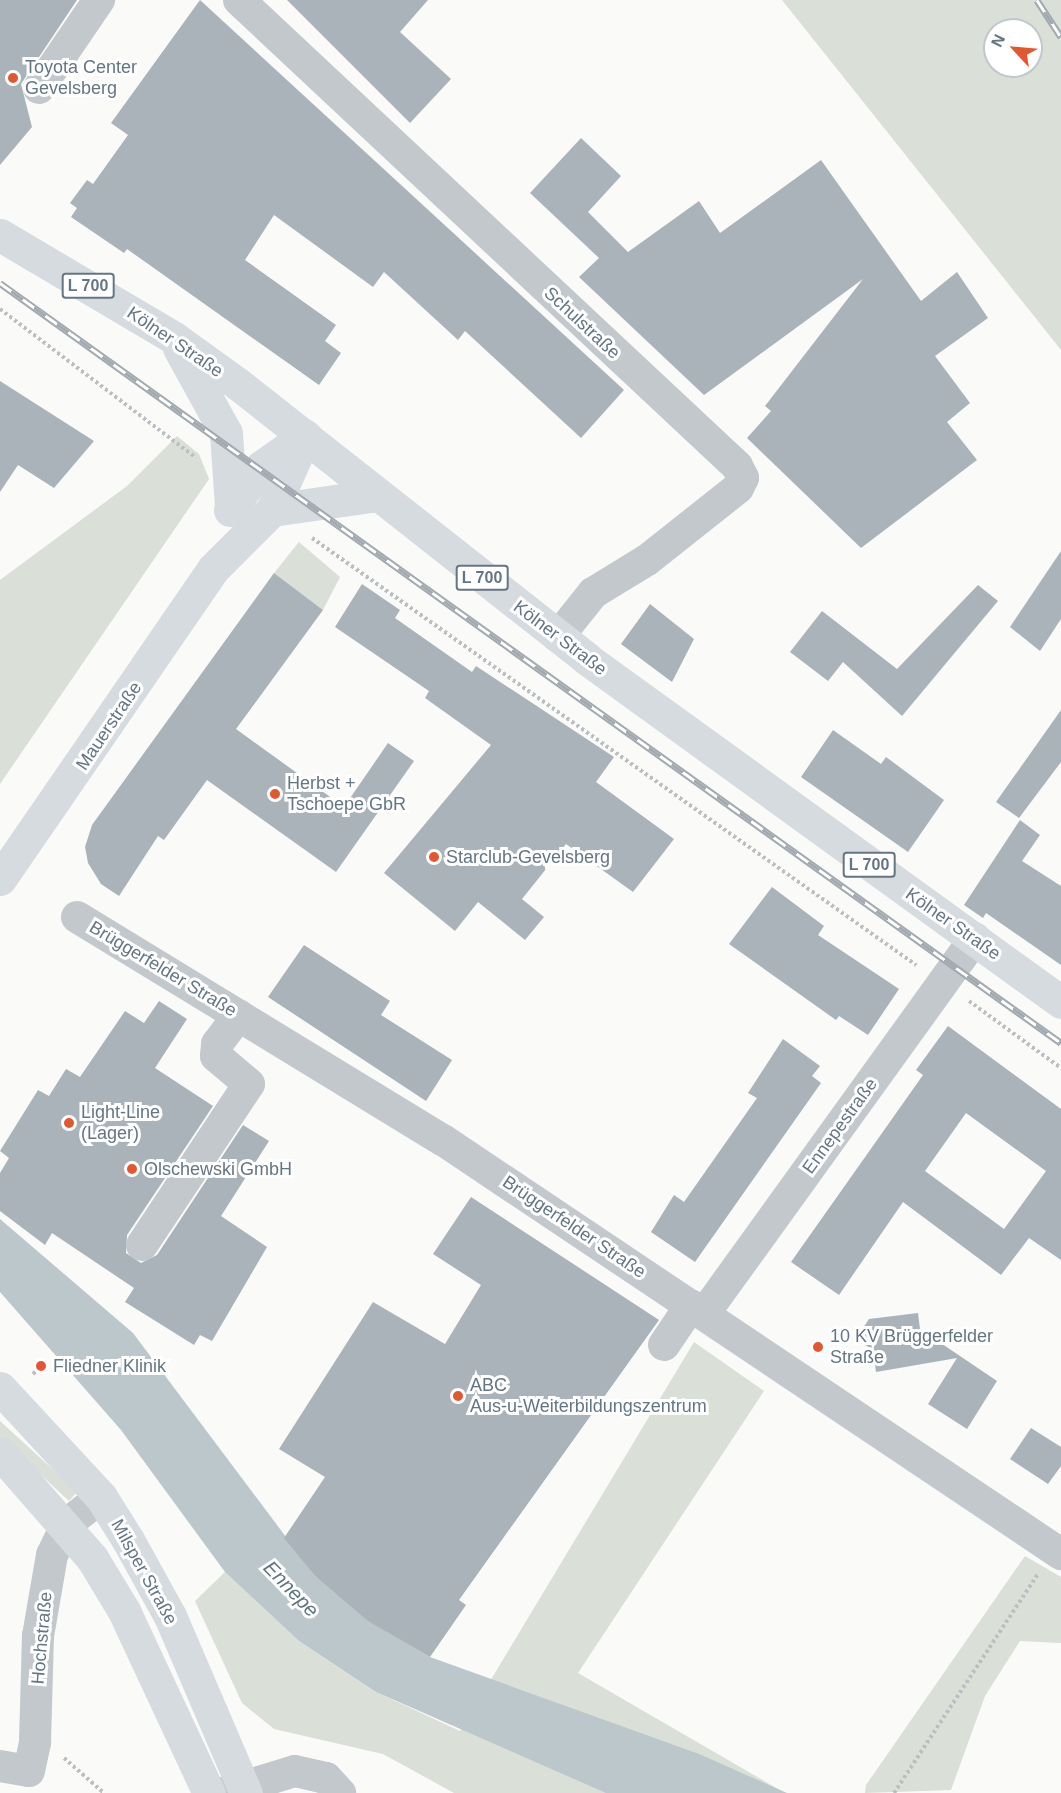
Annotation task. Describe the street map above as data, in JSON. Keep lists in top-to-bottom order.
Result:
{
  "streets": {
    "main road": [
      "L 700",
      "Kölner Straße",
      "Mauerstraße",
      "Milsper Straße"
    ],
    "street": [
      "Schulstraße",
      "Brüggerfelder Straße",
      "Ennepestraße",
      "Hochstraße"
    ]
  },
  "crossings": [
    ["Schulstraße", "Kölner Straße"],
    ["Kölner Straße", "Mauerstraße"],
    ["Kölner Straße", "Ennepestraße"],
    ["Brüggerfelder Straße", "Ennepestraße"],
    ["Milsper Straße", "Hochstraße"]
  ],
  "water": ["Ennepe"],
  "places": [
    "Toyota Center Gevelsberg",
    "Herbst + Tschoepe GbR",
    "Starclub-Gevelsberg",
    "Light-Line (Lager)",
    "Olschewski GmbH",
    "10 KV Brüggerfelder Straße",
    "Fliedner Klinik",
    "ABC Aus-u-Weiterbildungszentrum"
  ],
  "north": "top left"
}
